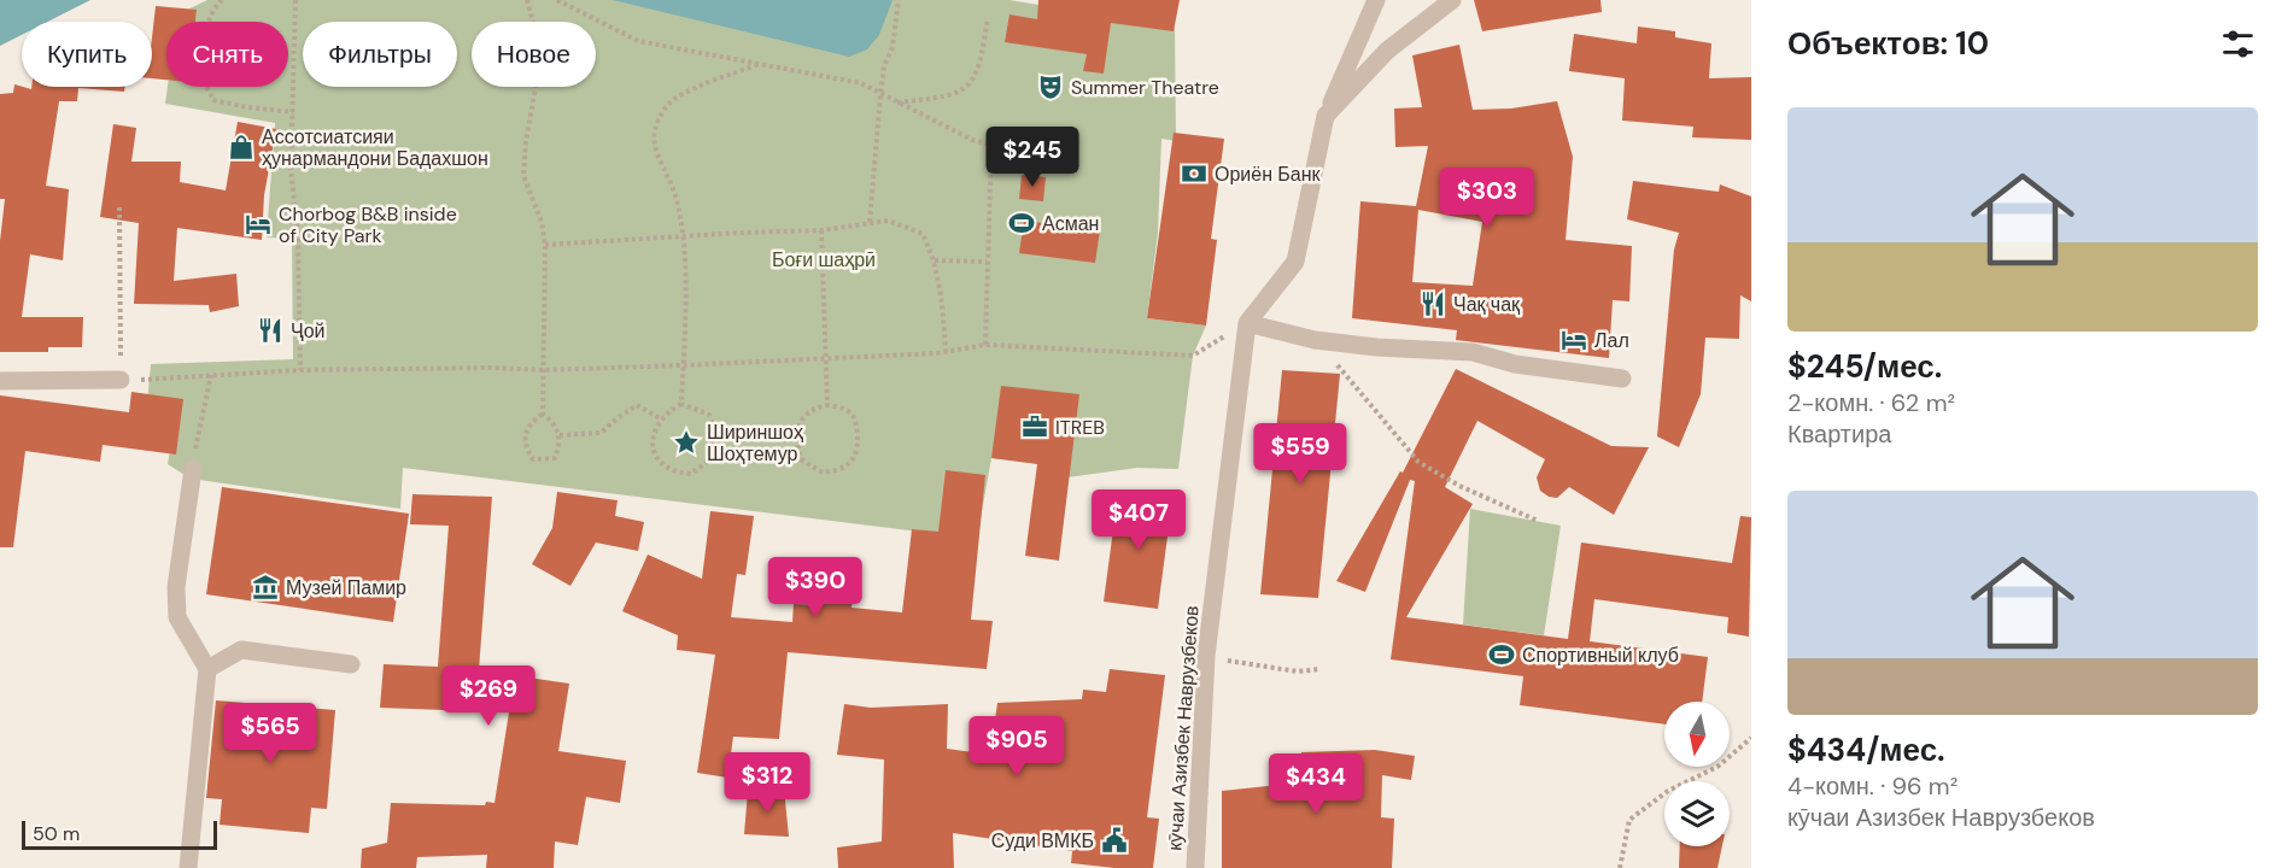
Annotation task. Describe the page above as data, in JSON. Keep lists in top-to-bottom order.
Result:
{
  "streets": {
    "street": ["кӯчаи Азизбек Наврузбеков"]
  },
  "parks": ["Боғи шаҳрӣ"],
  "places": {
    "theatre": ["Summer Theatre"],
    "shop": ["Ассотсиатсияи ҳунармандони Бадахшон"],
    "bank": ["Ориён Банк"],
    "sports": ["Асман", "Спортивный клуб"],
    "hotel": ["Chorbog B&B inside of City Park", "Лал"],
    "restaurant": ["Чақ чақ", "Ҷой"],
    "office": ["ITREB"],
    "place": ["Шириншоҳ Шоҳтемур"],
    "museum": ["Музей Памир"],
    "public building": ["Суди ВМКБ"]
  },
  "scale_bar": "50 m",
  "north": "bottom",
  "page": {
    "heading": "Объектов: 10",
    "chip": [
      "Купить",
      "Снять",
      "Фильтры",
      "Новое"
    ],
    "list": [
      {
        "name": "$245/мес.",
        "note": "2-комн. · 62 m² · Квартира"
      },
      {
        "name": "$434/мес.",
        "note": "4-комн. · 96 m² · кӯчаи Азизбек Наврузбеков"
      }
    ],
    "price": [
      "$245",
      "$303",
      "$559",
      "$407",
      "$390",
      "$269",
      "$565",
      "$905",
      "$312",
      "$434"
    ],
    "scale": "50 m"
  }
}
